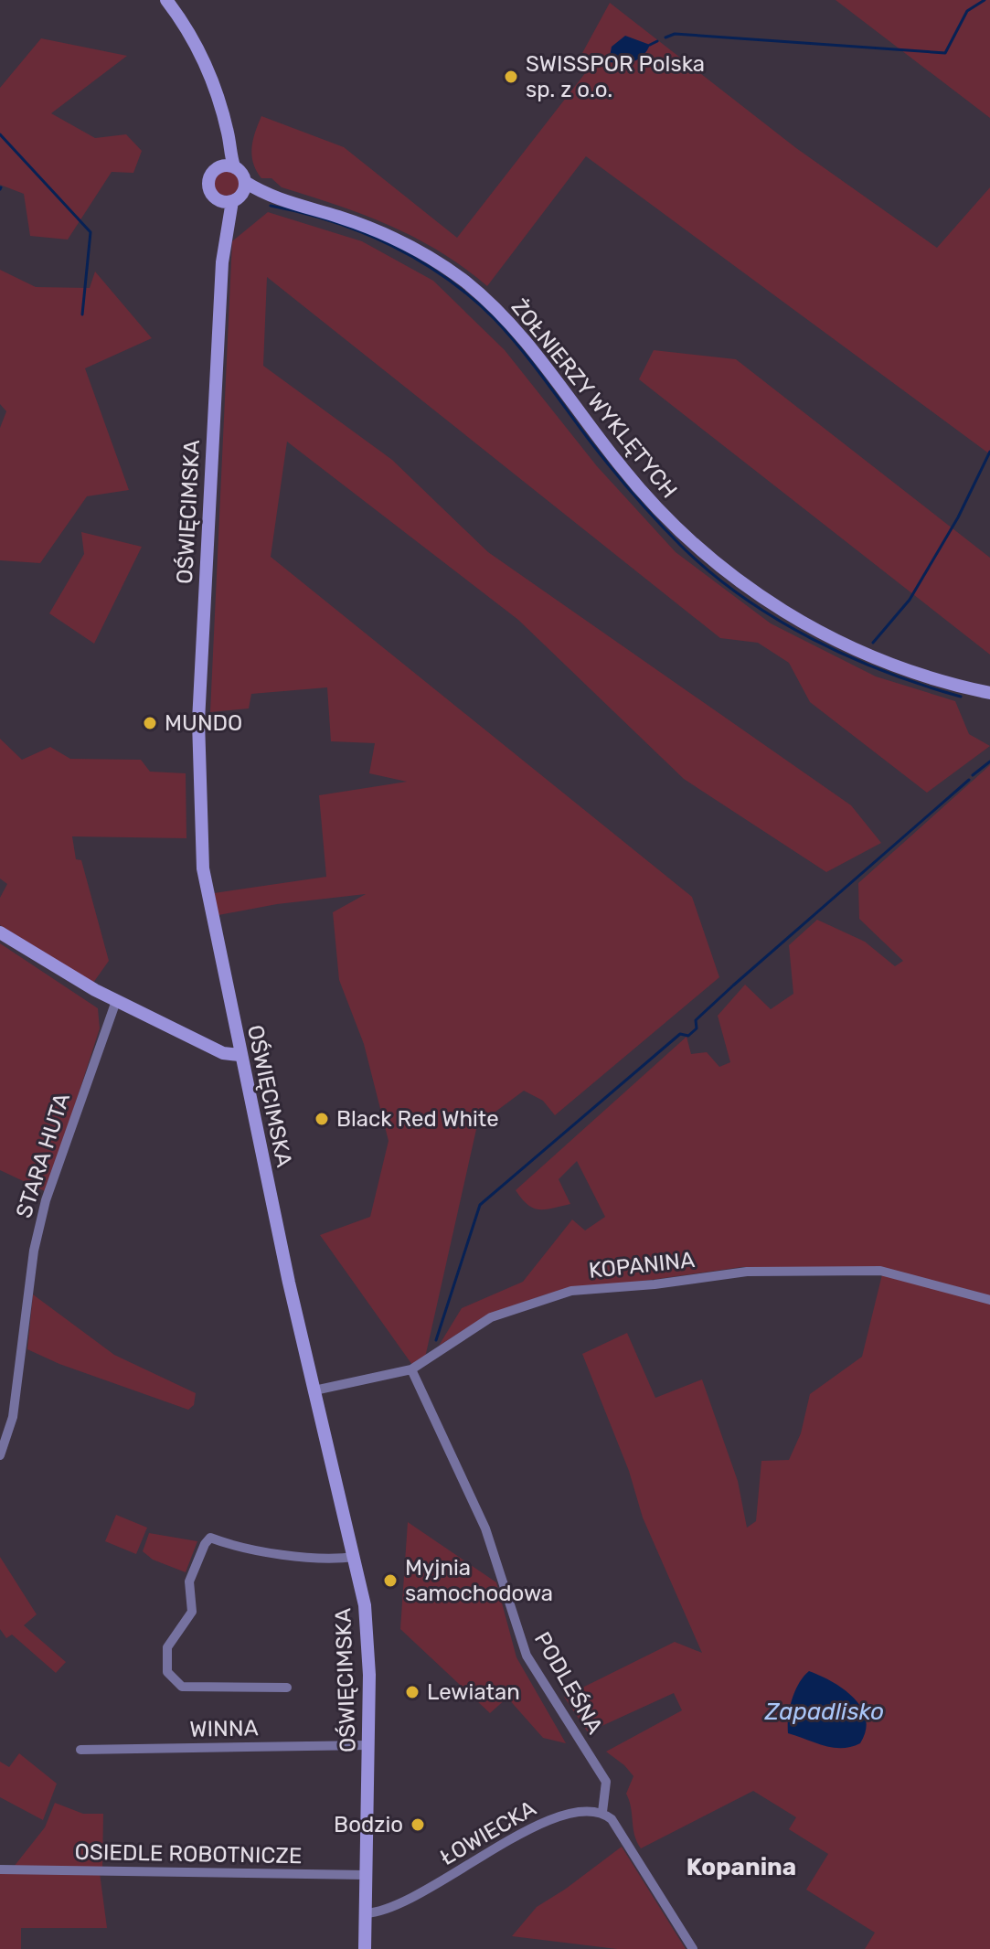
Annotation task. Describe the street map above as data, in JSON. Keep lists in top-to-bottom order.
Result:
{
  "streets": {
    "street": [
      "ŻOŁNIERZY WYKLĘTYCH",
      "OŚWIĘCIMSKA",
      "STARA HUTA",
      "KOPANINA",
      "PODLEŚNA",
      "WINNA",
      "ŁOWIECKA",
      "OSIEDLE ROBOTNICZE"
    ]
  },
  "crossings": [
    ["ŻOŁNIERZY WYKLĘTYCH", "OŚWIĘCIMSKA"],
    ["OŚWIĘCIMSKA", "KOPANINA"],
    ["OŚWIĘCIMSKA", "WINNA"],
    ["OŚWIĘCIMSKA", "ŁOWIECKA"],
    ["OŚWIĘCIMSKA", "OSIEDLE ROBOTNICZE"],
    ["KOPANINA", "PODLEŚNA"],
    ["PODLEŚNA", "ŁOWIECKA"]
  ],
  "districts": ["Kopanina"],
  "water": ["Zapadlisko"],
  "places": [
    "SWISSPOR Polska sp. z o.o.",
    "MUNDO",
    "Black Red White",
    "Myjnia samochodowa",
    "Lewiatan",
    "Bodzio"
  ]
}
